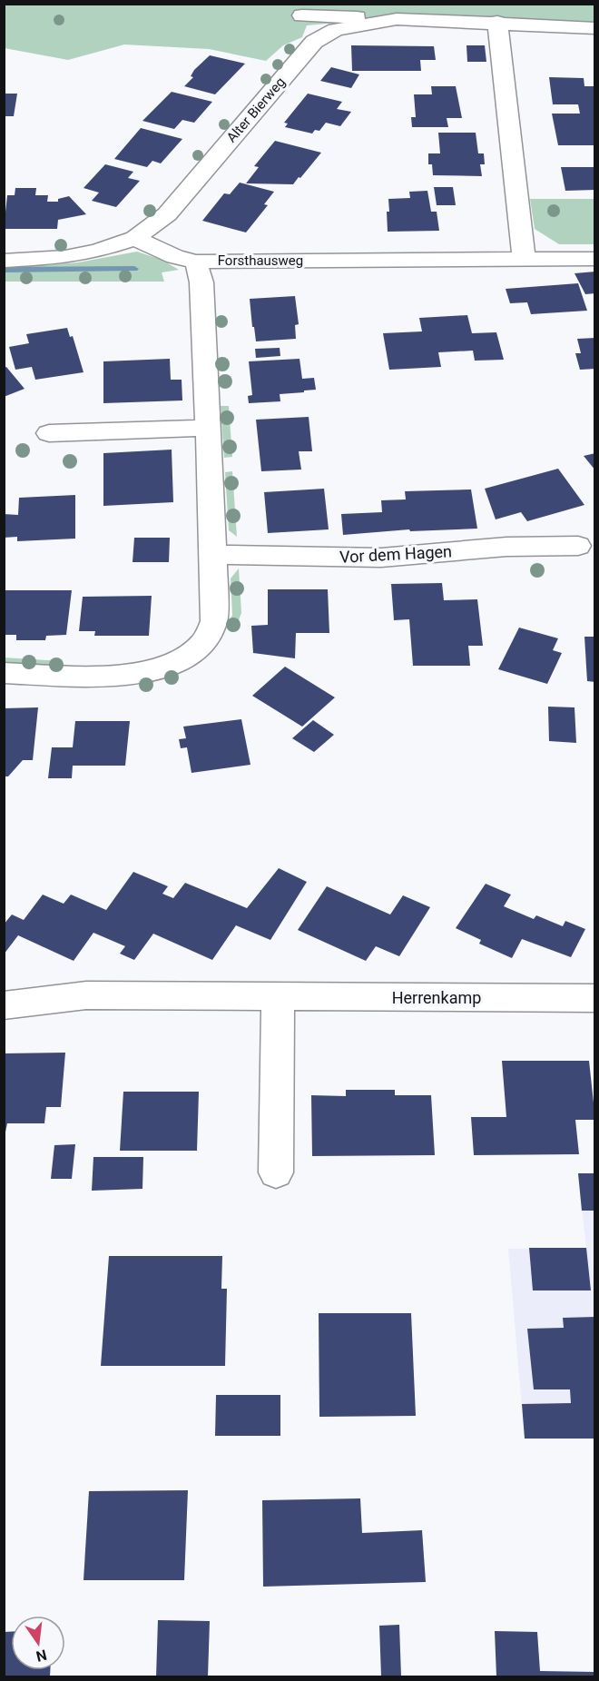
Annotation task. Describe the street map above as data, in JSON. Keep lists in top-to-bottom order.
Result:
{
  "streets": {
    "street": [
      "Alter Bierweg",
      "Forsthausweg",
      "Vor dem Hagen",
      "Herrenkamp"
    ]
  },
  "crossings": [
    ["Alter Bierweg", "Forsthausweg"]
  ],
  "north": "bottom"
}
